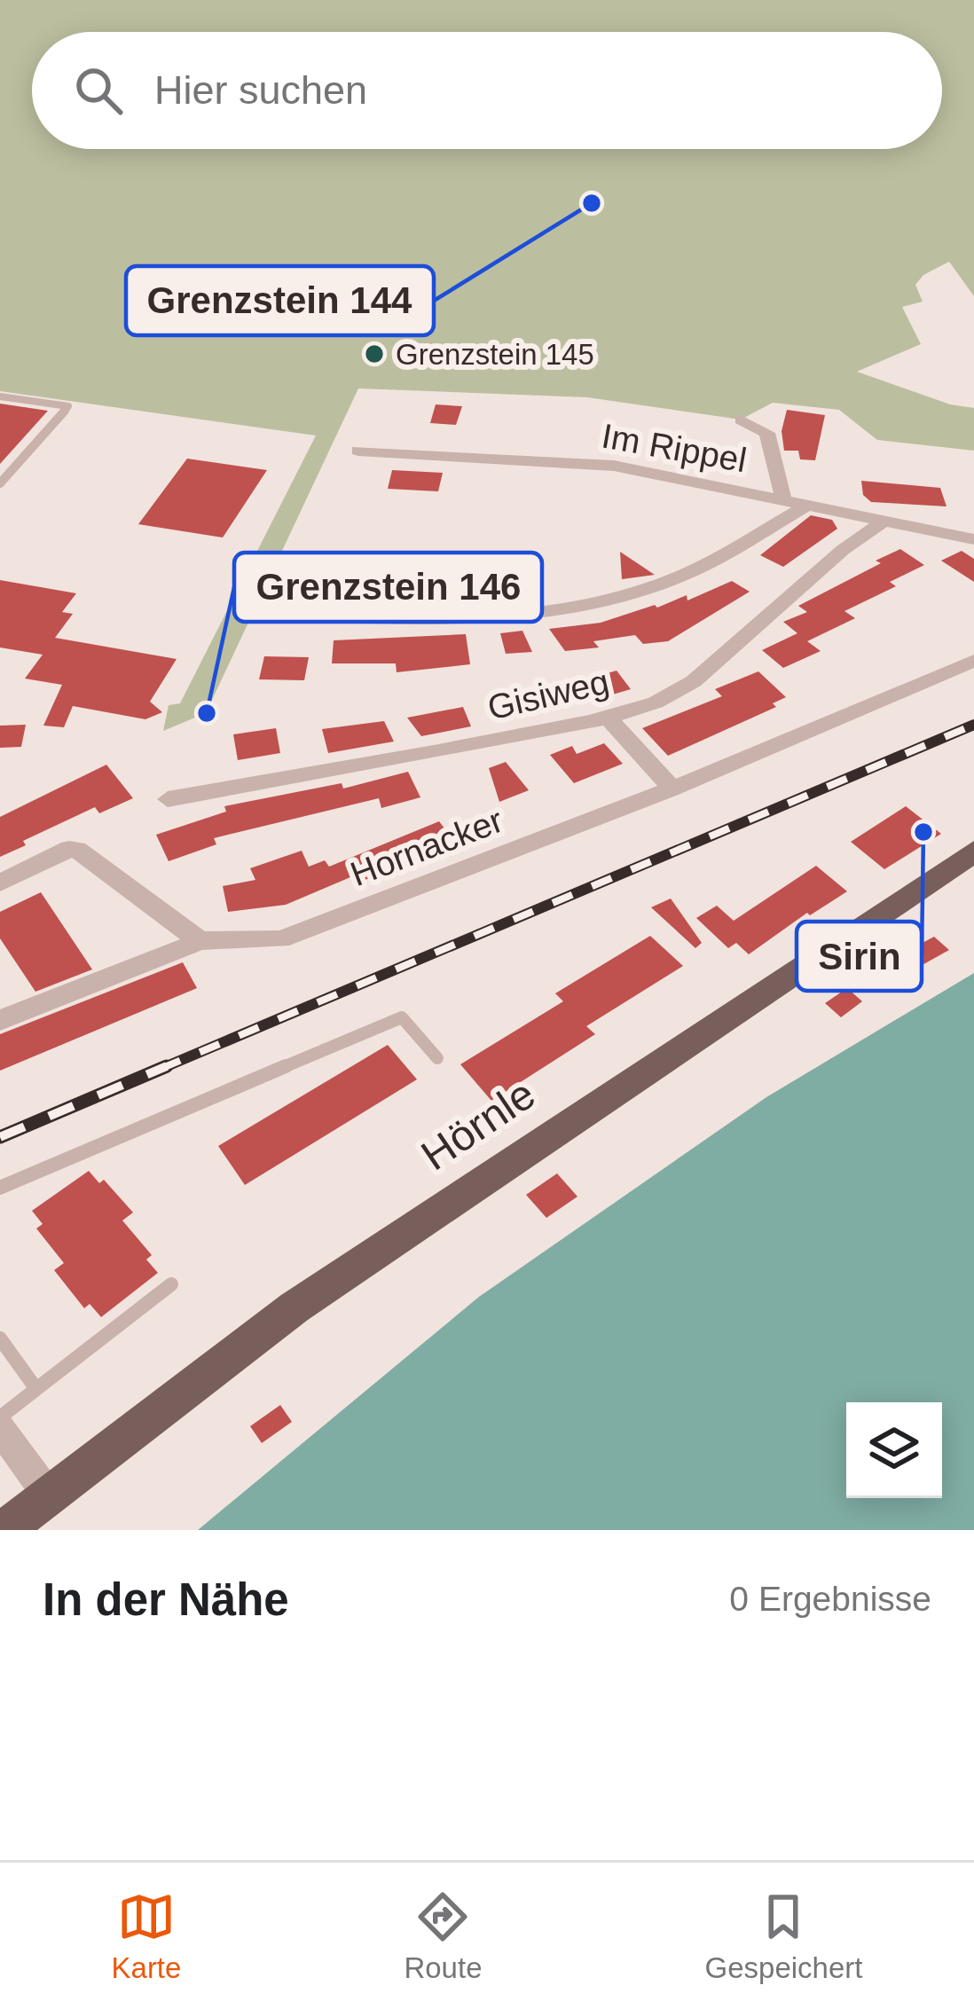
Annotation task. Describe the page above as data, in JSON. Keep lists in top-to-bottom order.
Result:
{
  "streets": {
    "main road": ["Hörnle"],
    "street": ["Im Rippel", "Gisiweg", "Hornacker"]
  },
  "crossings": [
    ["Im Rippel", "Gisiweg"]
  ],
  "places": [
    "Grenzstein 144",
    "Grenzstein 145",
    "Grenzstein 146",
    "Sirin"
  ],
  "page": {
    "search": "Hier suchen",
    "heading": ["In der Nähe", "0 Ergebnisse"],
    "nav": ["Karte", "Route", "Gespeichert"]
  }
}
